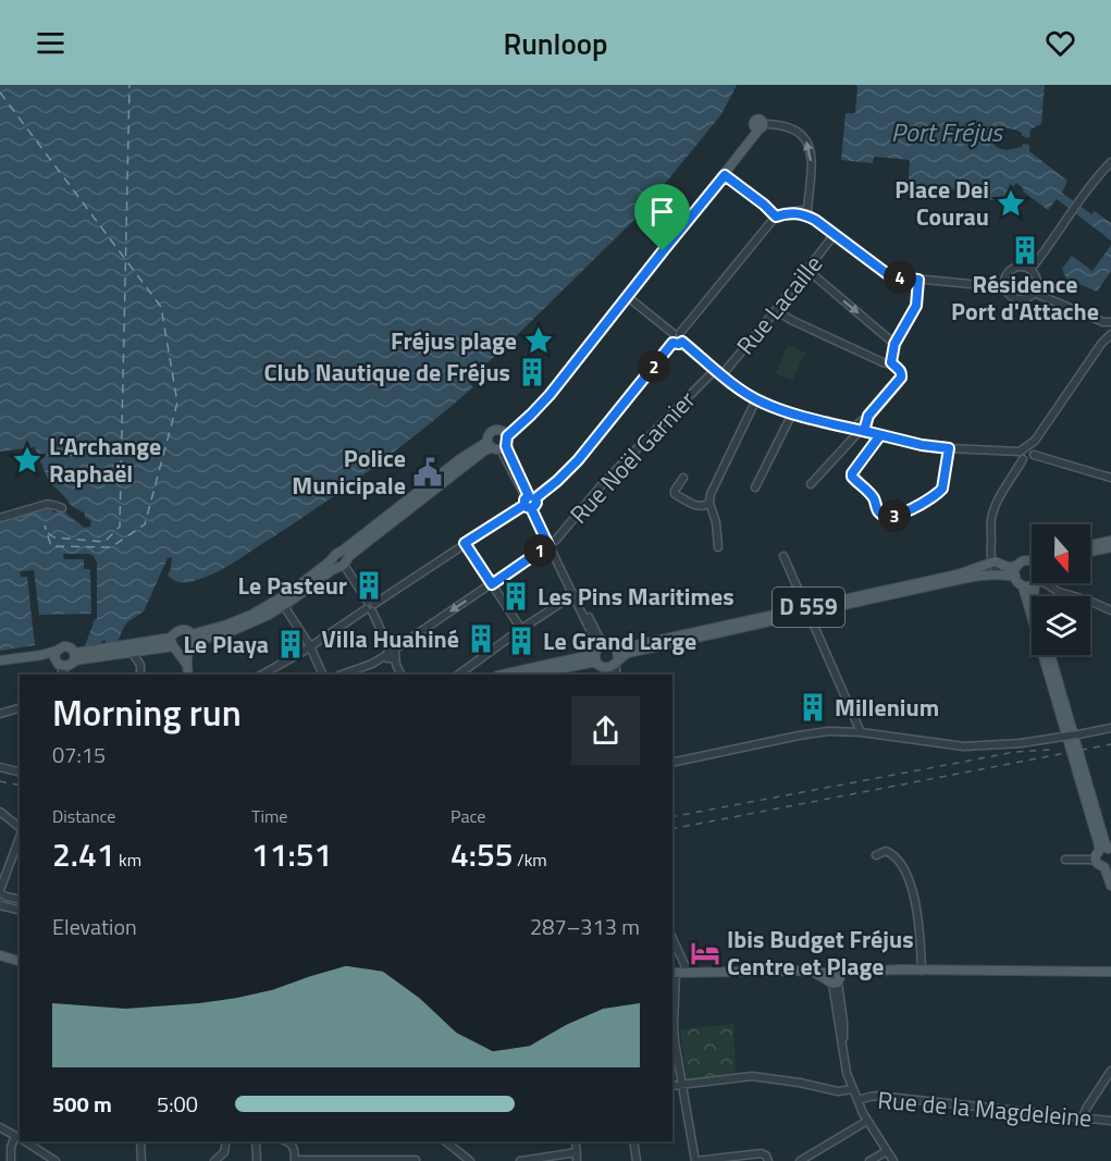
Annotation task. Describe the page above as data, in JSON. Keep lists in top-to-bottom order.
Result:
{
  "streets": {
    "main road": ["D 559"],
    "street": ["Rue Lacaille", "Rue Noël Garnier", "Rue de la Magdeleine"]
  },
  "water": ["Port Fréjus"],
  "places": {
    "place": ["Place Dei Courau", "Fréjus plage", "L’Archange Raphaël"],
    "building": [
      "Résidence Port d'Attache",
      "Club Nautique de Fréjus",
      "Le Pasteur",
      "Les Pins Maritimes",
      "Villa Huahiné",
      "Le Grand Large",
      "Le Playa",
      "Millenium"
    ],
    "public building": ["Police Municipale"],
    "hotel": ["Ibis Budget Fréjus Centre et Plage"]
  },
  "north": "bottom",
  "page": {
    "header": "Runloop",
    "pins": [
      "4",
      "2",
      "3",
      "1"
    ],
    "heading": ["Morning run", "07:15"],
    "stats": [
      ["Distance", "2.41 km"],
      ["Time", "11:51"],
      ["Pace", "4:55 /km"]
    ],
    "chart": ["Elevation", "287–313 m"],
    "list": [
      {
        "name": "500 m",
        "note": "5:00"
      }
    ]
  }
}
